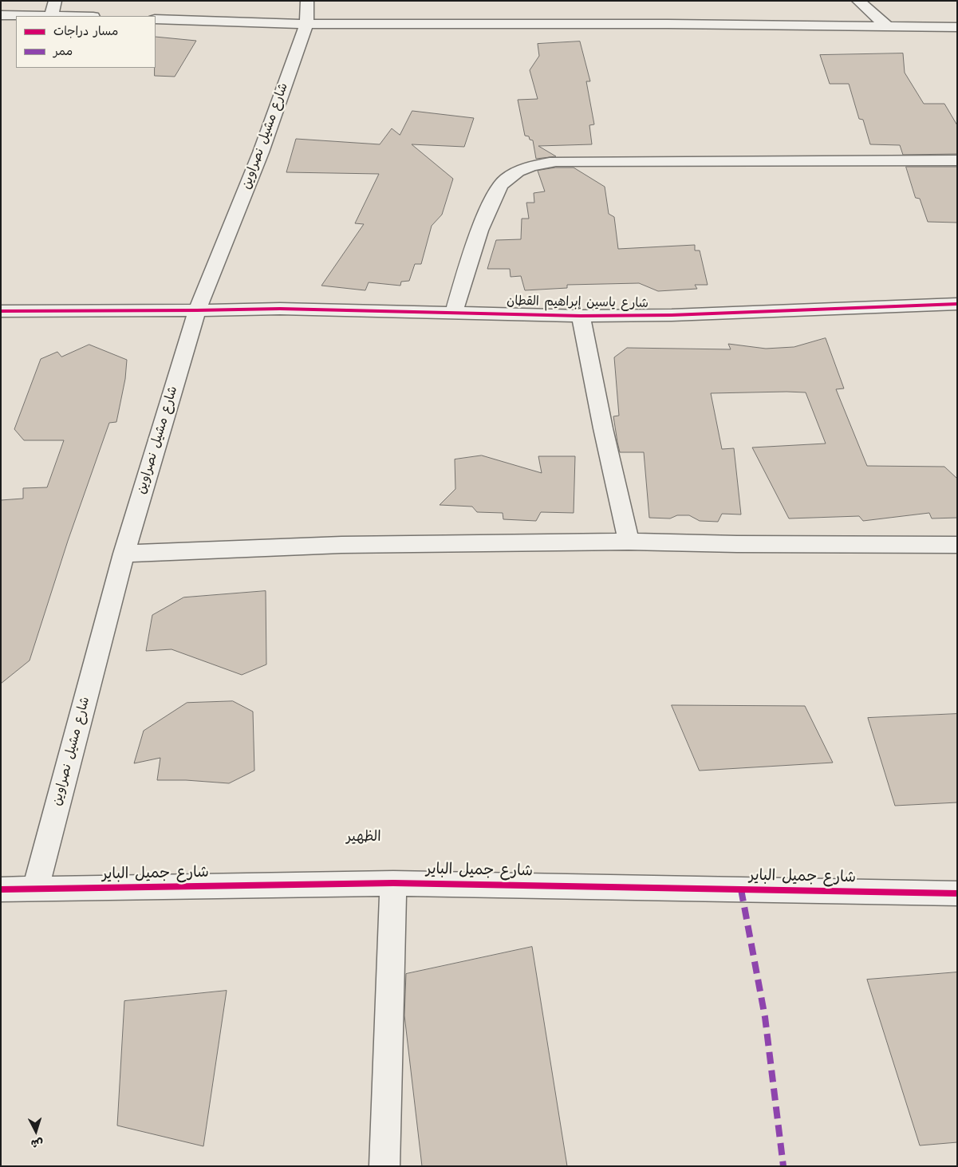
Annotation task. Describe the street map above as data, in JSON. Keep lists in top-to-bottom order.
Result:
{
  "streets": {
    "street": ["شارع مشيل نصراوين", "شارع ياسين إبراهيم القطان", "شارع جميل الباير"]
  },
  "crossings": [
    ["شارع مشيل نصراوين", "شارع ياسين إبراهيم القطان"],
    ["شارع مشيل نصراوين", "شارع جميل الباير"]
  ],
  "districts": ["الظهير"],
  "legend": ["مسار دراجات", "ممر"],
  "north": "bottom"
}
